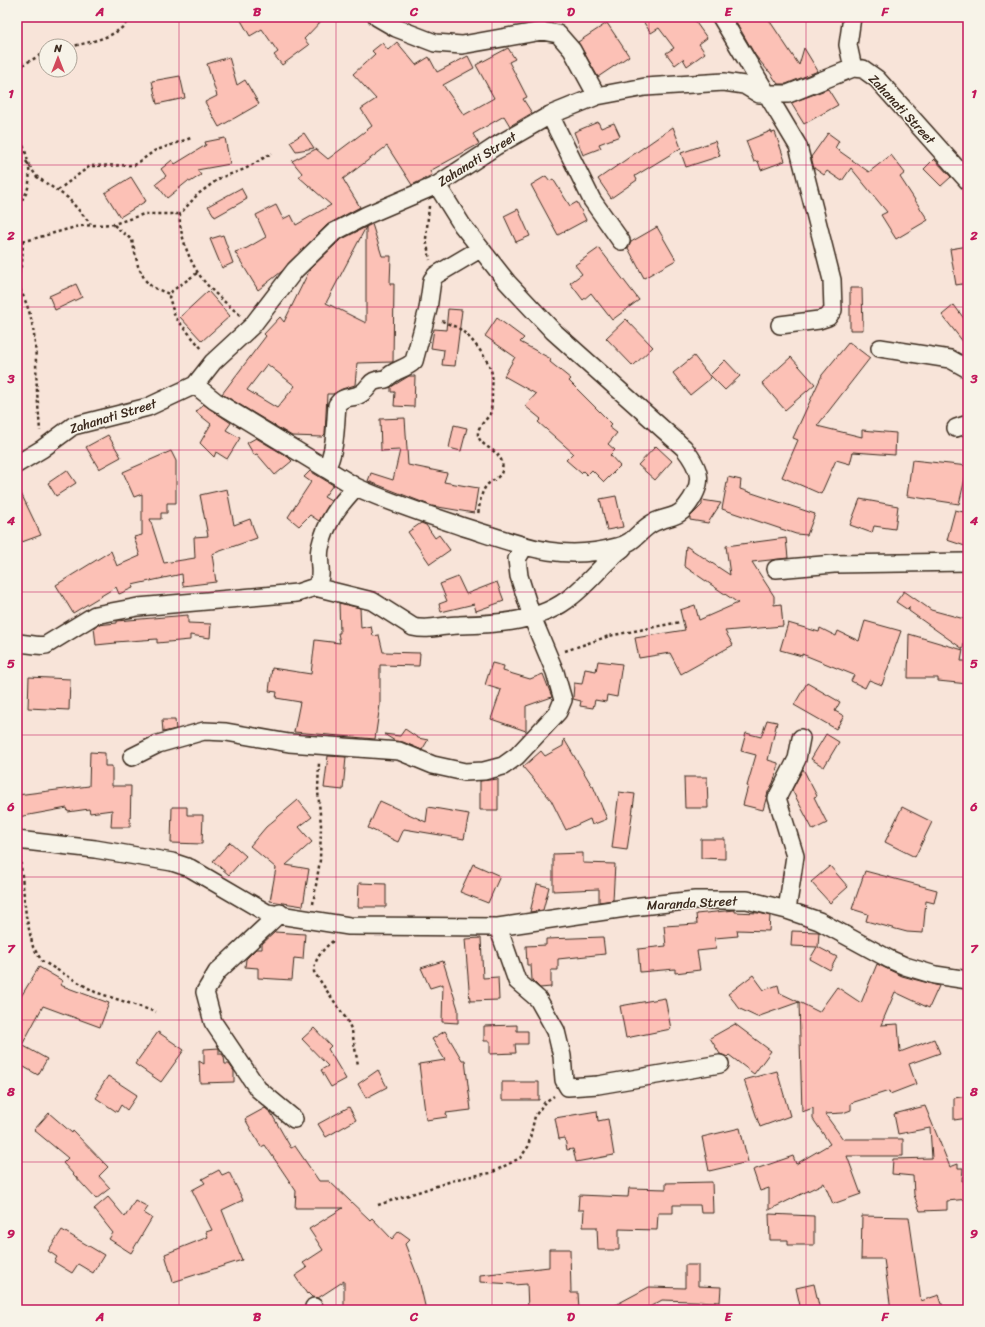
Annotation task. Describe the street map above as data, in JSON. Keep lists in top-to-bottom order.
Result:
{
  "streets": {
    "street": ["Zahanati Street", "Maranda Street"]
  },
  "north": "top",
  "grid": {
    "columns": [
      "A",
      "B",
      "C",
      "D",
      "E",
      "F"
    ],
    "rows": [
      "1",
      "2",
      "3",
      "4",
      "5",
      "6",
      "7",
      "8",
      "9"
    ]
  }
}
